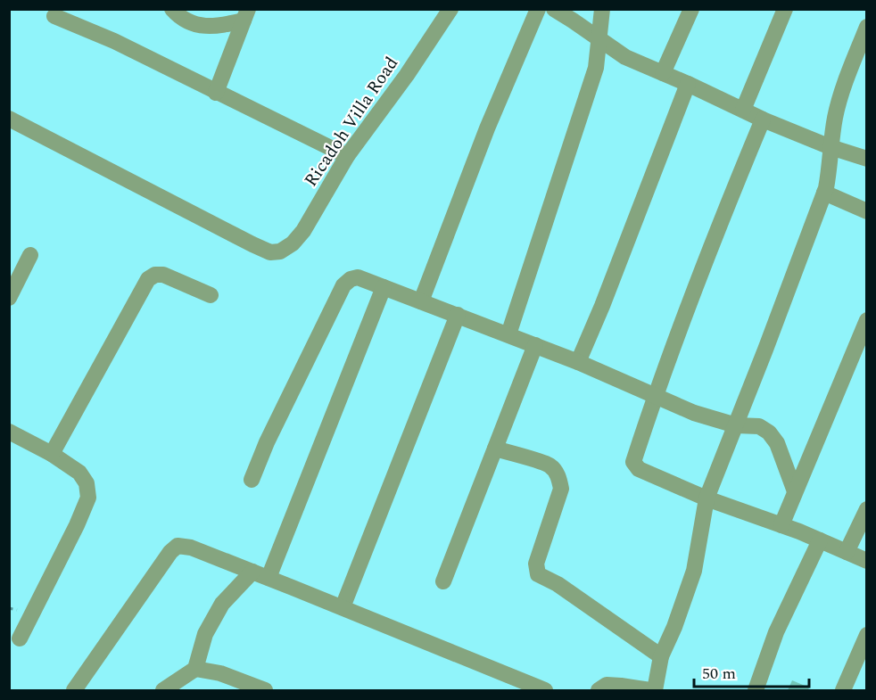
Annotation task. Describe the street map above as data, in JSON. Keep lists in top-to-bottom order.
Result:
{
  "streets": {
    "street": ["Ricadoh Villa Road"]
  },
  "scale_bar": "50 m"
}
